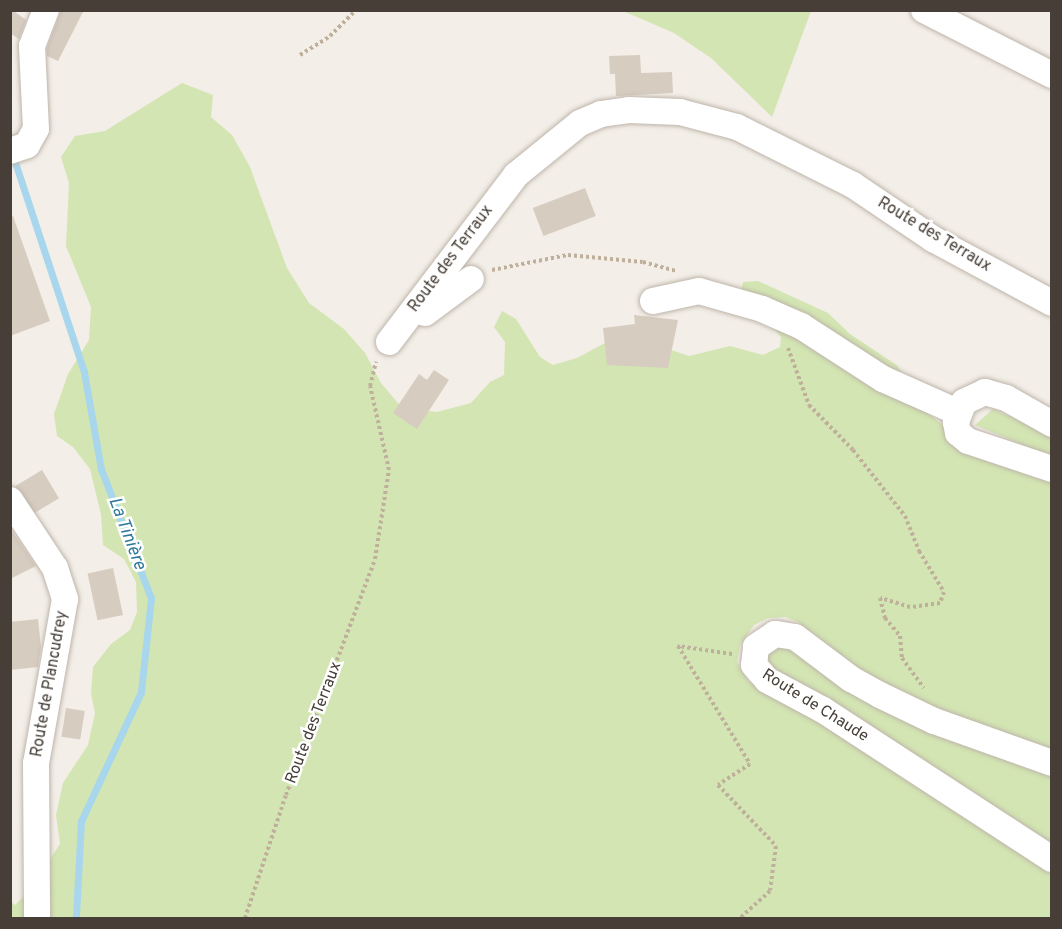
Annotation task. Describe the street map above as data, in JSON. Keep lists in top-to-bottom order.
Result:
{
  "streets": {
    "street": ["Route des Terraux", "Route de Plancudrey", "Route de Chaude"]
  },
  "water": ["La Tinière"]
}
